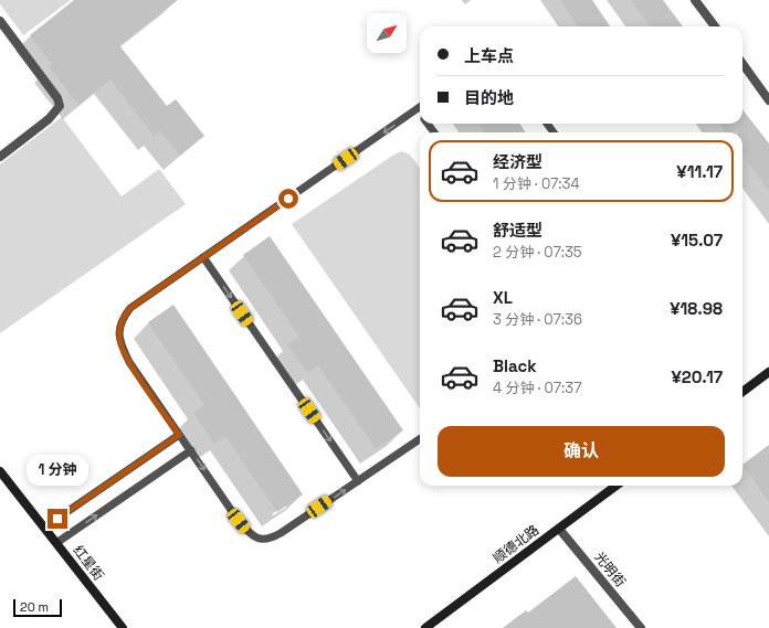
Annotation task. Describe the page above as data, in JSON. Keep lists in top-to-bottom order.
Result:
{
  "streets": {
    "street": ["顺德北路", "红星街", "光明街"]
  },
  "crossings": [
    ["顺德北路", "光明街"]
  ],
  "scale_bar": "20 m",
  "north": "top right",
  "page": {
    "banner": ["上车点", "目的地"],
    "list": [
      {
        "name": "经济型",
        "note": "1 分钟 · 07:34",
        "value": "¥11.17"
      },
      {
        "name": "舒适型",
        "note": "2 分钟 · 07:35",
        "value": "¥15.07"
      },
      {
        "name": "XL",
        "note": "3 分钟 · 07:36",
        "value": "¥18.98"
      },
      {
        "name": "Black",
        "note": "4 分钟 · 07:37",
        "value": "¥20.17"
      }
    ],
    "buttons": "确认",
    "bubble": "1 分钟",
    "scale": "20 m"
  }
}
